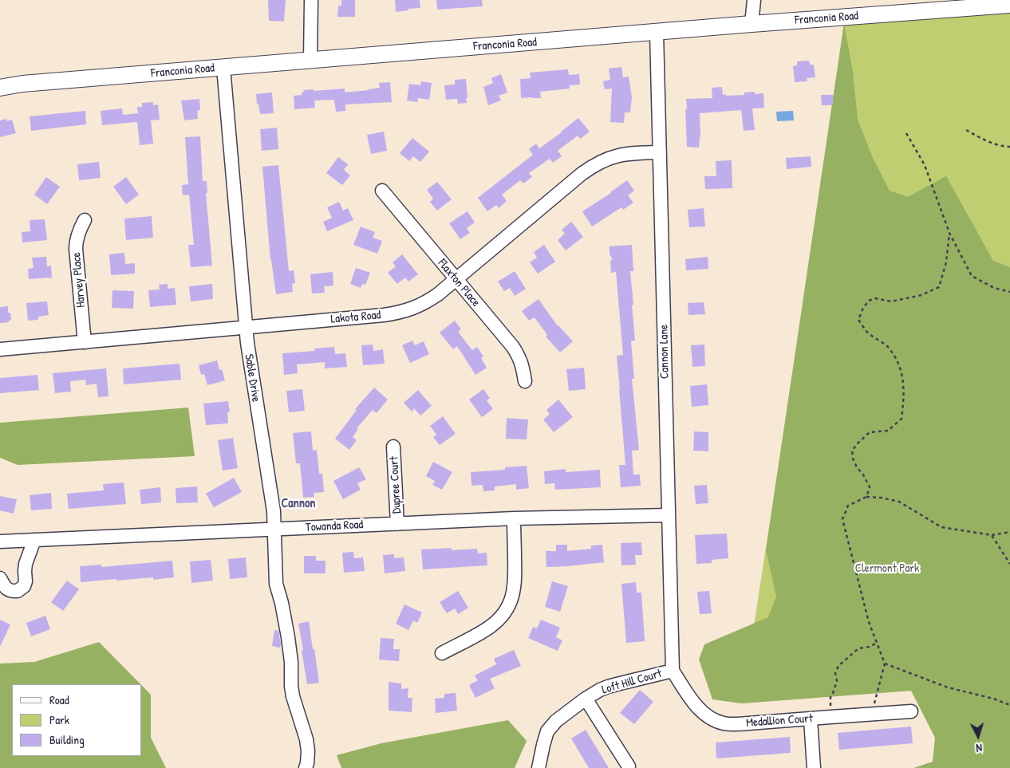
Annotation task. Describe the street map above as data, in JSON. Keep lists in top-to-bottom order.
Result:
{
  "streets": {
    "main road": ["Franconia Road"],
    "street": [
      "Harvey Place",
      "Flaxton Place",
      "Lakota Road",
      "Cannon Lane",
      "Sable Drive",
      "Dupree Court",
      "Towanda Road",
      "Loft Hill Court",
      "Medallion Court"
    ]
  },
  "crossings": [
    ["Franconia Road", "Cannon Lane"],
    ["Franconia Road", "Sable Drive"],
    ["Harvey Place", "Lakota Road"],
    ["Flaxton Place", "Lakota Road"],
    ["Lakota Road", "Cannon Lane"],
    ["Lakota Road", "Sable Drive"],
    ["Cannon Lane", "Towanda Road"],
    ["Cannon Lane", "Loft Hill Court"],
    ["Cannon Lane", "Medallion Court"],
    ["Sable Drive", "Towanda Road"],
    ["Dupree Court", "Towanda Road"],
    ["Loft Hill Court", "Medallion Court"]
  ],
  "districts": ["Cannon"],
  "parks": ["Clermont Park"],
  "legend": ["Road", "Park", "Building"],
  "north": "bottom"
}
